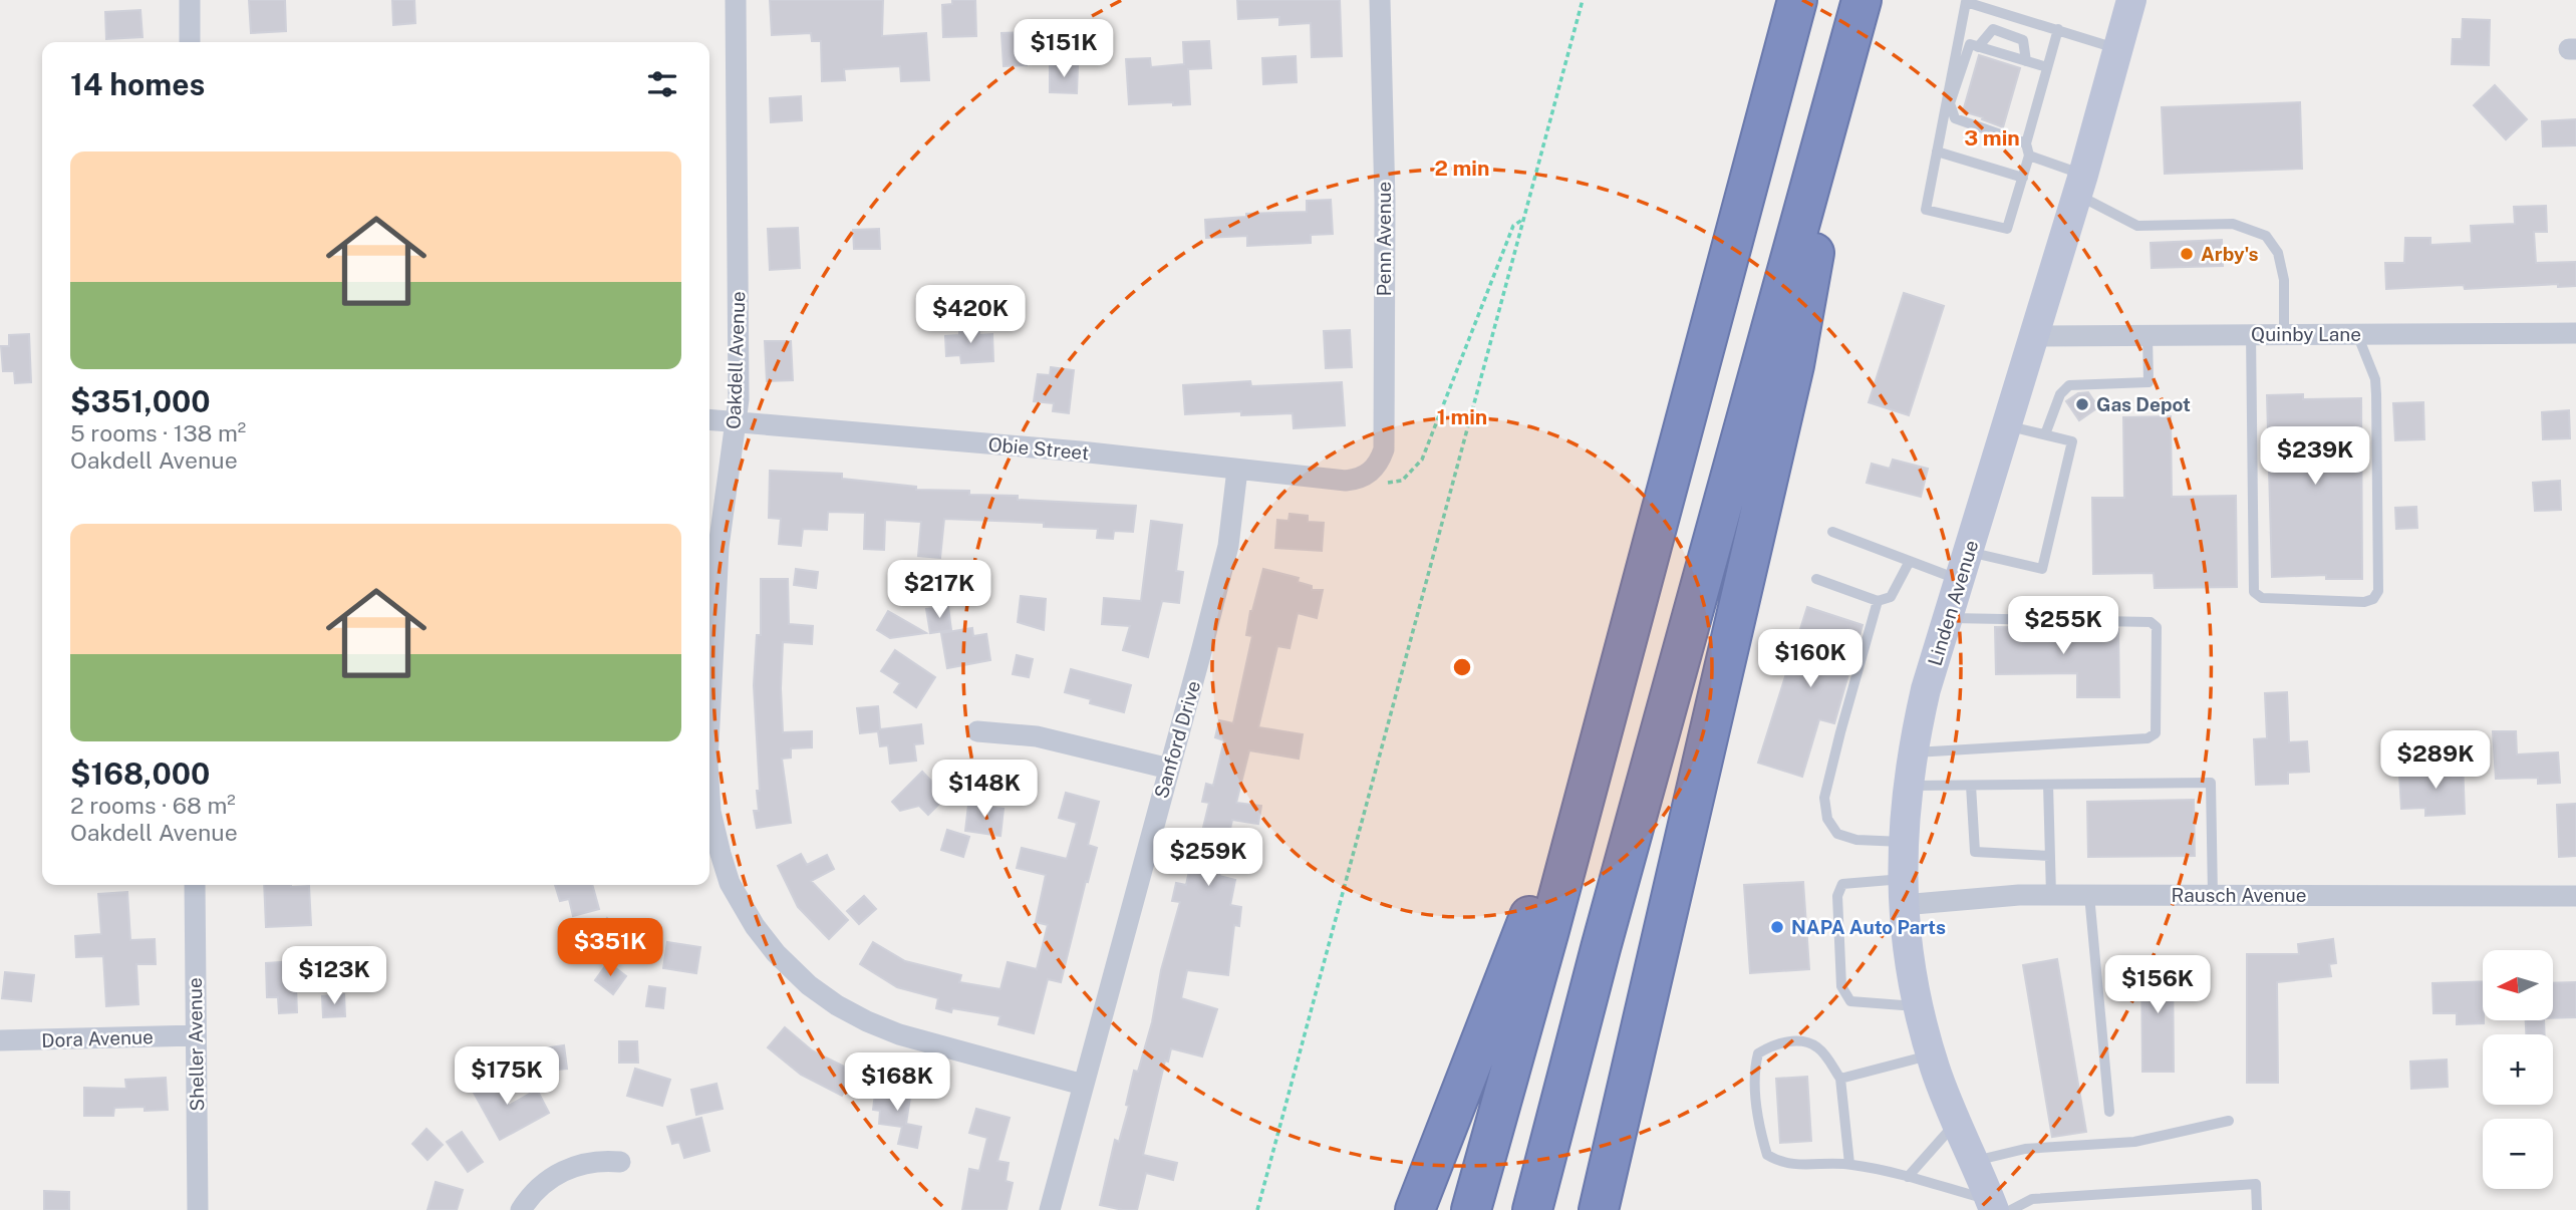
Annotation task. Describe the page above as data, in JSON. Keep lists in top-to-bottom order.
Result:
{
  "streets": {
    "main road": ["Linden Avenue"],
    "street": [
      "Penn Avenue",
      "Quinby Lane",
      "Oakdell Avenue",
      "Obie Street",
      "Sanford Drive",
      "Rausch Avenue",
      "Dora Avenue",
      "Sheller Avenue"
    ]
  },
  "crossings": [
    ["Penn Avenue", "Obie Street"],
    ["Quinby Lane", "Linden Avenue"],
    ["Oakdell Avenue", "Obie Street"],
    ["Oakdell Avenue", "Sanford Drive"],
    ["Obie Street", "Sanford Drive"],
    ["Linden Avenue", "Rausch Avenue"],
    ["Dora Avenue", "Sheller Avenue"]
  ],
  "places": ["Arby's", "Gas Depot", "NAPA Auto Parts"],
  "north": "left",
  "page": {
    "price": [
      "$151K",
      "$420K",
      "$239K",
      "$217K",
      "$255K",
      "$160K",
      "$289K",
      "$148K",
      "$259K",
      "$351K",
      "$123K",
      "$156K",
      "$175K",
      "$168K"
    ],
    "heading": "14 homes",
    "list": [
      {
        "name": "$351,000",
        "note": "5 rooms · 138 m² · Oakdell Avenue"
      },
      {
        "name": "$168,000",
        "note": "2 rooms · 68 m² · Oakdell Avenue"
      }
    ],
    "map_buttons": ["+", "−"]
  },
  "rings": ["3 min", "2 min", "1 min"]
}
